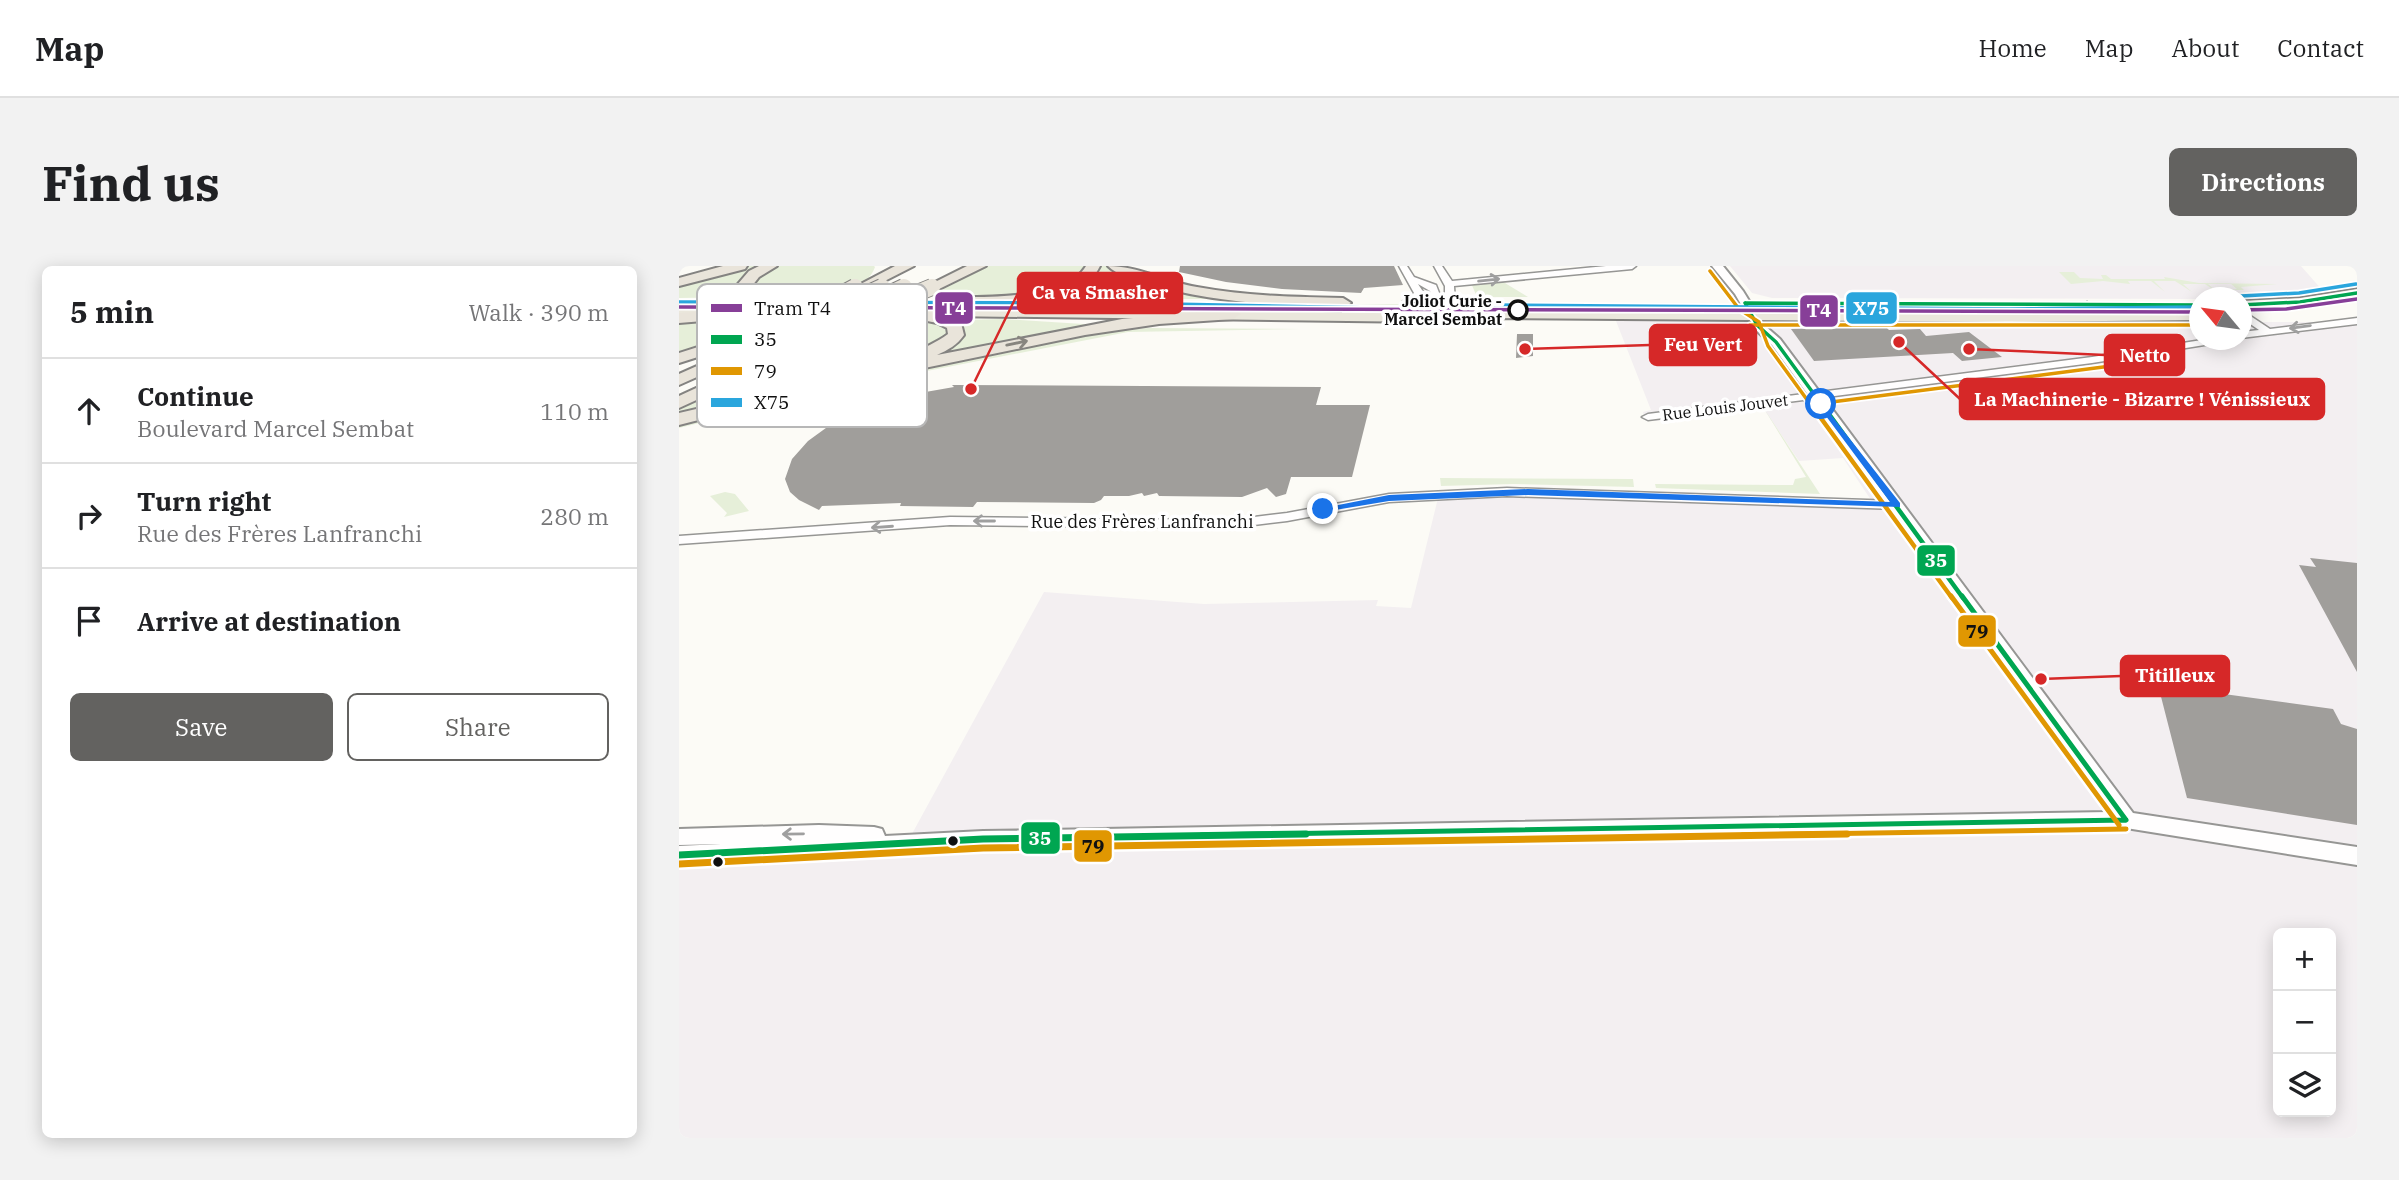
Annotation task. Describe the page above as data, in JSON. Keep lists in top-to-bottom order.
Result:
{
  "streets": {
    "street": ["Rue Louis Jouvet", "Rue des Frères Lanfranchi"]
  },
  "one_way": ["Rue des Frères Lanfranchi"],
  "places": [
    "Joliot Curie - Marcel Sembat",
    "La Machinerie - Bizarre ! Vénissieux",
    "Feu Vert",
    "Netto",
    "Ca va Smasher",
    "Titilleux"
  ],
  "lines": [
    "transit line 79",
    "transit line X75",
    "transit line 35",
    "tram line T4"
  ],
  "legend": [
    "Tram T4",
    "35",
    "79",
    "X75"
  ],
  "north": "top left",
  "page": {
    "header": "Map",
    "nav": [
      "Home",
      "Map",
      "About",
      "Contact"
    ],
    "buttons": [
      "Directions",
      ["Save", "Share"]
    ],
    "title": "Find us",
    "heading": ["5 min", "Walk · 390 m"],
    "list": [
      ["Continue", "Boulevard Marcel Sembat", "110 m"],
      ["Turn right", "Rue des Frères Lanfranchi", "280 m"],
      "Arrive at destination"
    ],
    "map_buttons": ["+", "−"]
  }
}
